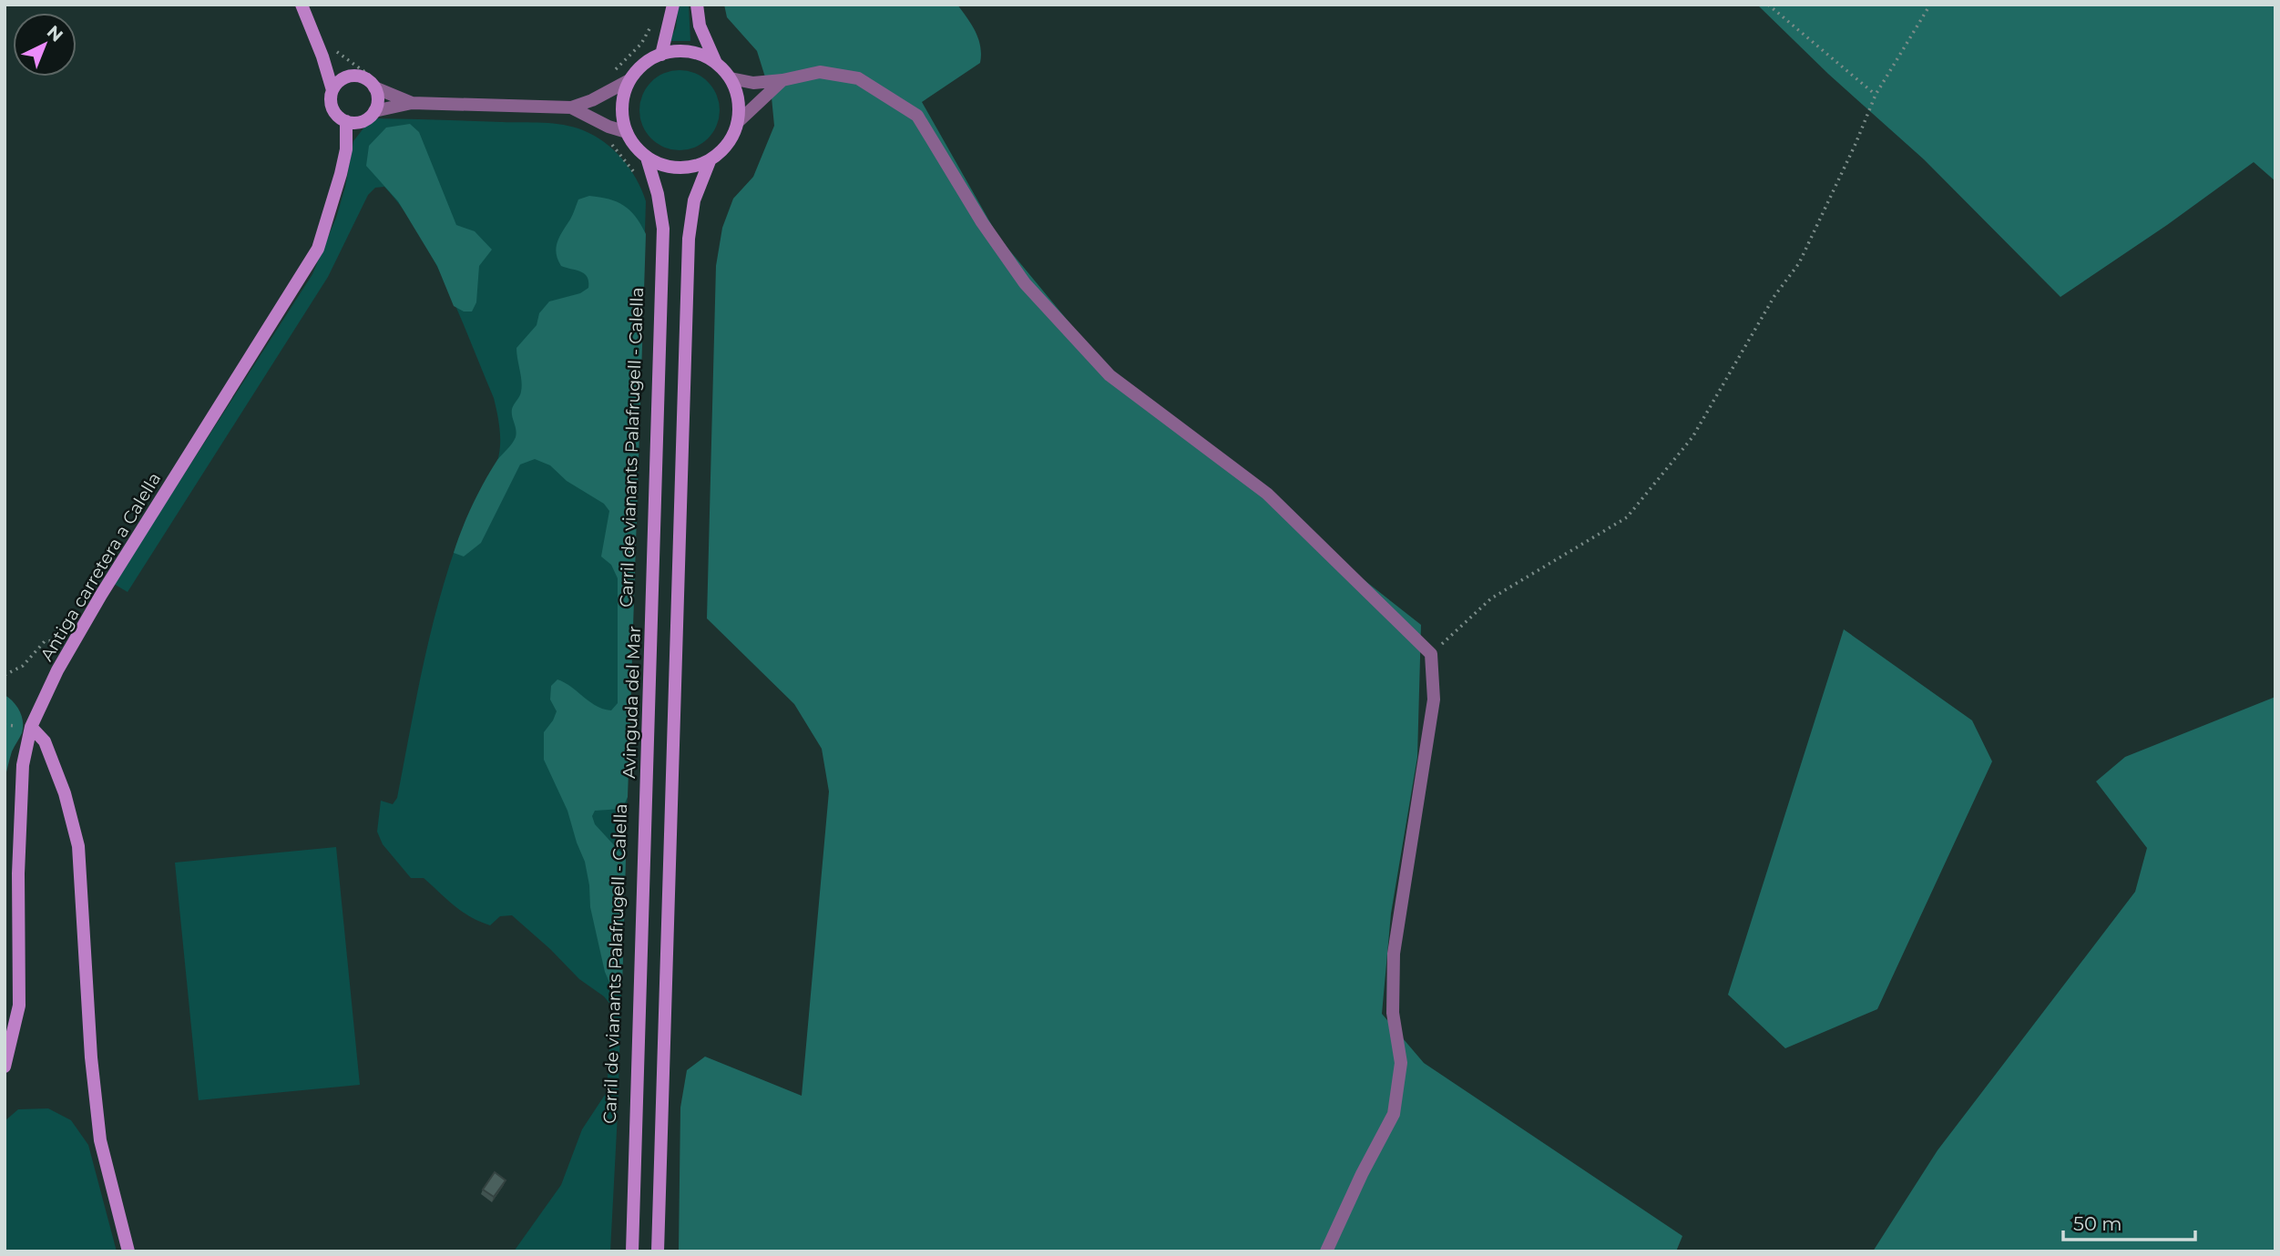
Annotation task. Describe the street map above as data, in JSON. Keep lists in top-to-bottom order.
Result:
{
  "streets": {
    "main road": ["Antiga carretera a Calella", "Avinguda del Mar"]
  },
  "scale_bar": "50 m",
  "north": "top right"
}
